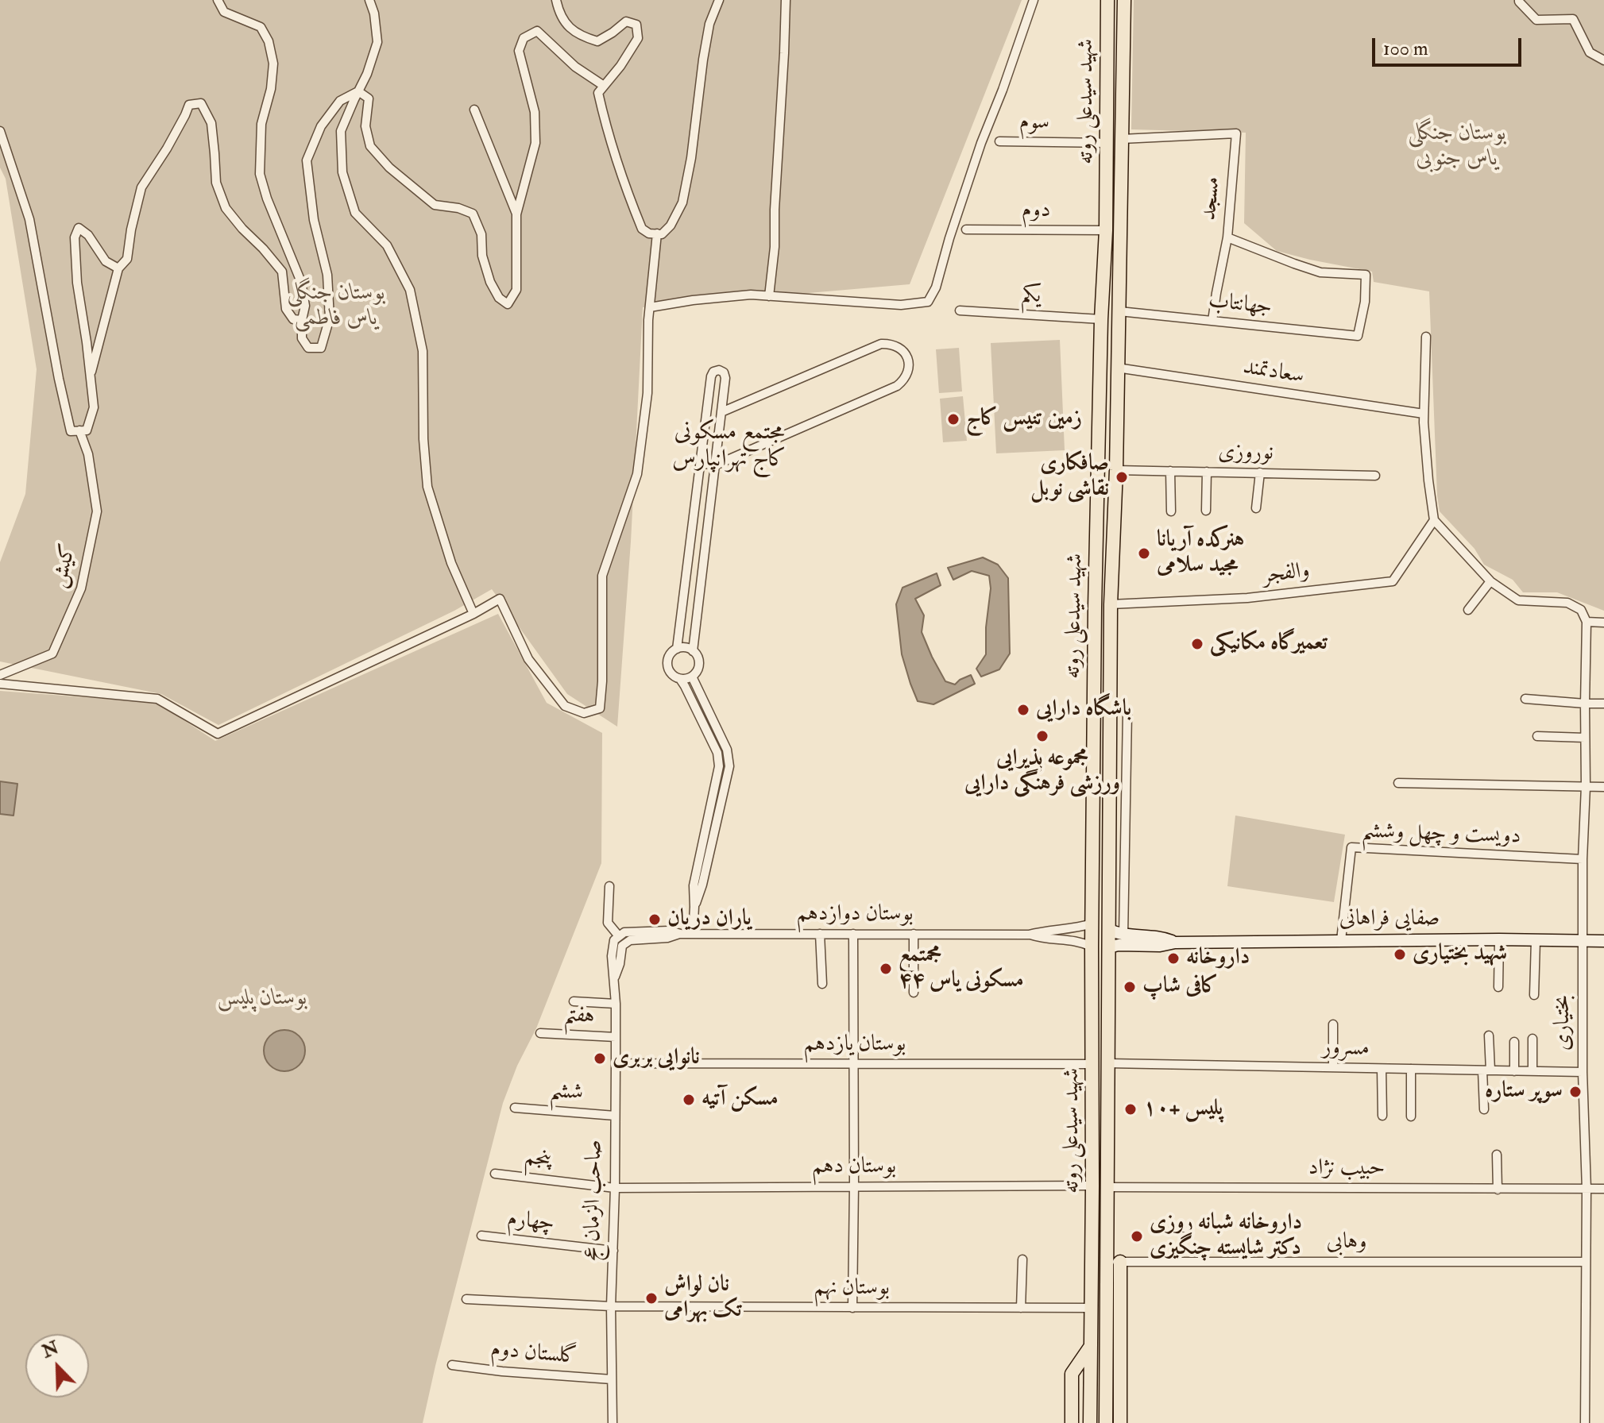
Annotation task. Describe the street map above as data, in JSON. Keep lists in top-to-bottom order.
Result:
{
  "streets": {
    "main road": ["شهید سیدعلی روته", "صفایی فراهانی"],
    "street": [
      "سوم",
      "مسجد",
      "دوم",
      "یکم",
      "جهانتاب",
      "سعادتمند",
      "نوروزی",
      "کیش",
      "والفجر",
      "دویست و چهل وششم",
      "بوستان دوازدهم",
      "هفتم",
      "بختیاری",
      "بوستان یازدهم",
      "مسرور",
      "ششم",
      "پنجم",
      "بوستان دهم",
      "حبیب نژاد",
      "صاحب الزمان عج",
      "چهارم",
      "وهابی",
      "بوستان نهم",
      "گلستان دوم"
    ]
  },
  "crossings": [
    ["شهید سیدعلی روته", "سوم"],
    ["شهید سیدعلی روته", "مسجد"],
    ["شهید سیدعلی روته", "دوم"],
    ["شهید سیدعلی روته", "یکم"],
    ["شهید سیدعلی روته", "جهانتاب"],
    ["شهید سیدعلی روته", "سعادتمند"],
    ["شهید سیدعلی روته", "نوروزی"],
    ["شهید سیدعلی روته", "والفجر"],
    ["شهید سیدعلی روته", "بوستان دوازدهم"],
    ["شهید سیدعلی روته", "صفایی فراهانی"],
    ["شهید سیدعلی روته", "بوستان یازدهم"],
    ["شهید سیدعلی روته", "مسرور"],
    ["شهید سیدعلی روته", "بوستان دهم"],
    ["شهید سیدعلی روته", "حبیب نژاد"],
    ["شهید سیدعلی روته", "وهابی"],
    ["شهید سیدعلی روته", "بوستان نهم"],
    ["مسجد", "جهانتاب"],
    ["دویست و چهل وششم", "صفایی فراهانی"],
    ["دویست و چهل وششم", "بختیاری"],
    ["بوستان دوازدهم", "صاحب الزمان عج"],
    ["صفایی فراهانی", "بختیاری"],
    ["هفتم", "صاحب الزمان عج"],
    ["بختیاری", "مسرور"],
    ["بختیاری", "حبیب نژاد"],
    ["بختیاری", "وهابی"],
    ["بوستان یازدهم", "صاحب الزمان عج"],
    ["ششم", "صاحب الزمان عج"],
    ["پنجم", "بوستان دهم"],
    ["پنجم", "صاحب الزمان عج"],
    ["بوستان دهم", "صاحب الزمان عج"],
    ["صاحب الزمان عج", "چهارم"],
    ["صاحب الزمان عج", "بوستان نهم"],
    ["صاحب الزمان عج", "گلستان دوم"]
  ],
  "districts": ["مجتمع مسکونی کاج تهرانپارس"],
  "parks": ["بوستان جنگلی یاس جنوبی", "بوستان جنگلی یاس فاطمی", "بوستان پلیس"],
  "places": [
    "زمین تنیس کاج",
    "صافکاری نقاشی نوبل",
    "هنرکده آریانا مجید سلامی",
    "تعمیرگاه مکانیکی",
    "باشگاه دارایی",
    "مجموعه پذیرایی ورزشی فرهنگی دارایی",
    "یاران دریان",
    "شهید بختیاری",
    "داروخانه",
    "مجمتمع مسکونی یاس ۴۴",
    "کافی شاپ",
    "نانوایی بربری",
    "سوپر ستاره",
    "مسکن آتیه",
    "پلیس +۱۰",
    "داروخانه شبانه روزی دکتر شایسته چنگیزی",
    "نان‌ لواش‌ تک‌ بهرامی"
  ],
  "scale_bar": "100 m",
  "north": "top left"
}
